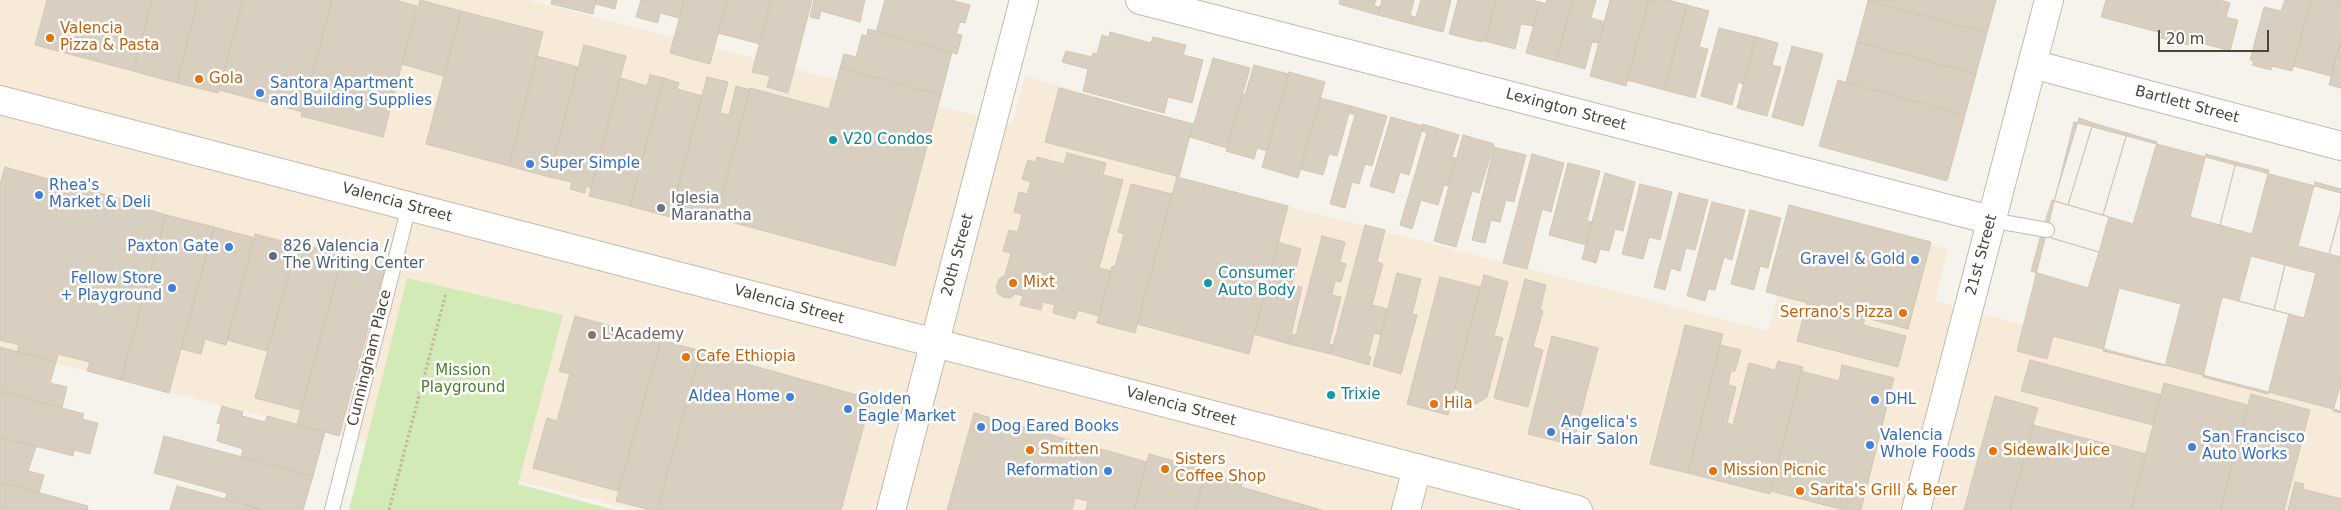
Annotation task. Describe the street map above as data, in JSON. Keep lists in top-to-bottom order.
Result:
{
  "streets": {
    "street": [
      "Bartlett Street",
      "Lexington Street",
      "Valencia Street",
      "20th Street",
      "21st Street"
    ],
    "lane": ["Cunningham Place"]
  },
  "crossings": [
    ["Bartlett Street", "21st Street"],
    ["Lexington Street", "21st Street"],
    ["Valencia Street", "20th Street"],
    ["Valencia Street", "Cunningham Place"]
  ],
  "parks": ["Mission Playground"],
  "places": [
    "Valencia Pizza & Pasta",
    "Gola",
    "Santora Apartment and Building Supplies",
    "V20 Condos",
    "Super Simple",
    "Rhea's Market & Deli",
    "Iglesia Maranatha",
    "Paxton Gate",
    "826 Valencia / The Writing Center",
    "Gravel & Gold",
    "Mixt",
    "Consumer Auto Body",
    "Fellow Store + Playground",
    "Serrano's Pizza",
    "L'Academy",
    "Cafe Ethiopia",
    "Trixie",
    "Aldea Home",
    "DHL",
    "Hila",
    "Golden Eagle Market",
    "Dog Eared Books",
    "Angelica's Hair Salon",
    "Valencia Whole Foods",
    "San Francisco Auto Works",
    "Smitten",
    "Sidewalk Juice",
    "Sisters Coffee Shop",
    "Reformation",
    "Mission Picnic",
    "Sarita's Grill & Beer"
  ],
  "scale_bar": "20 m"
}
